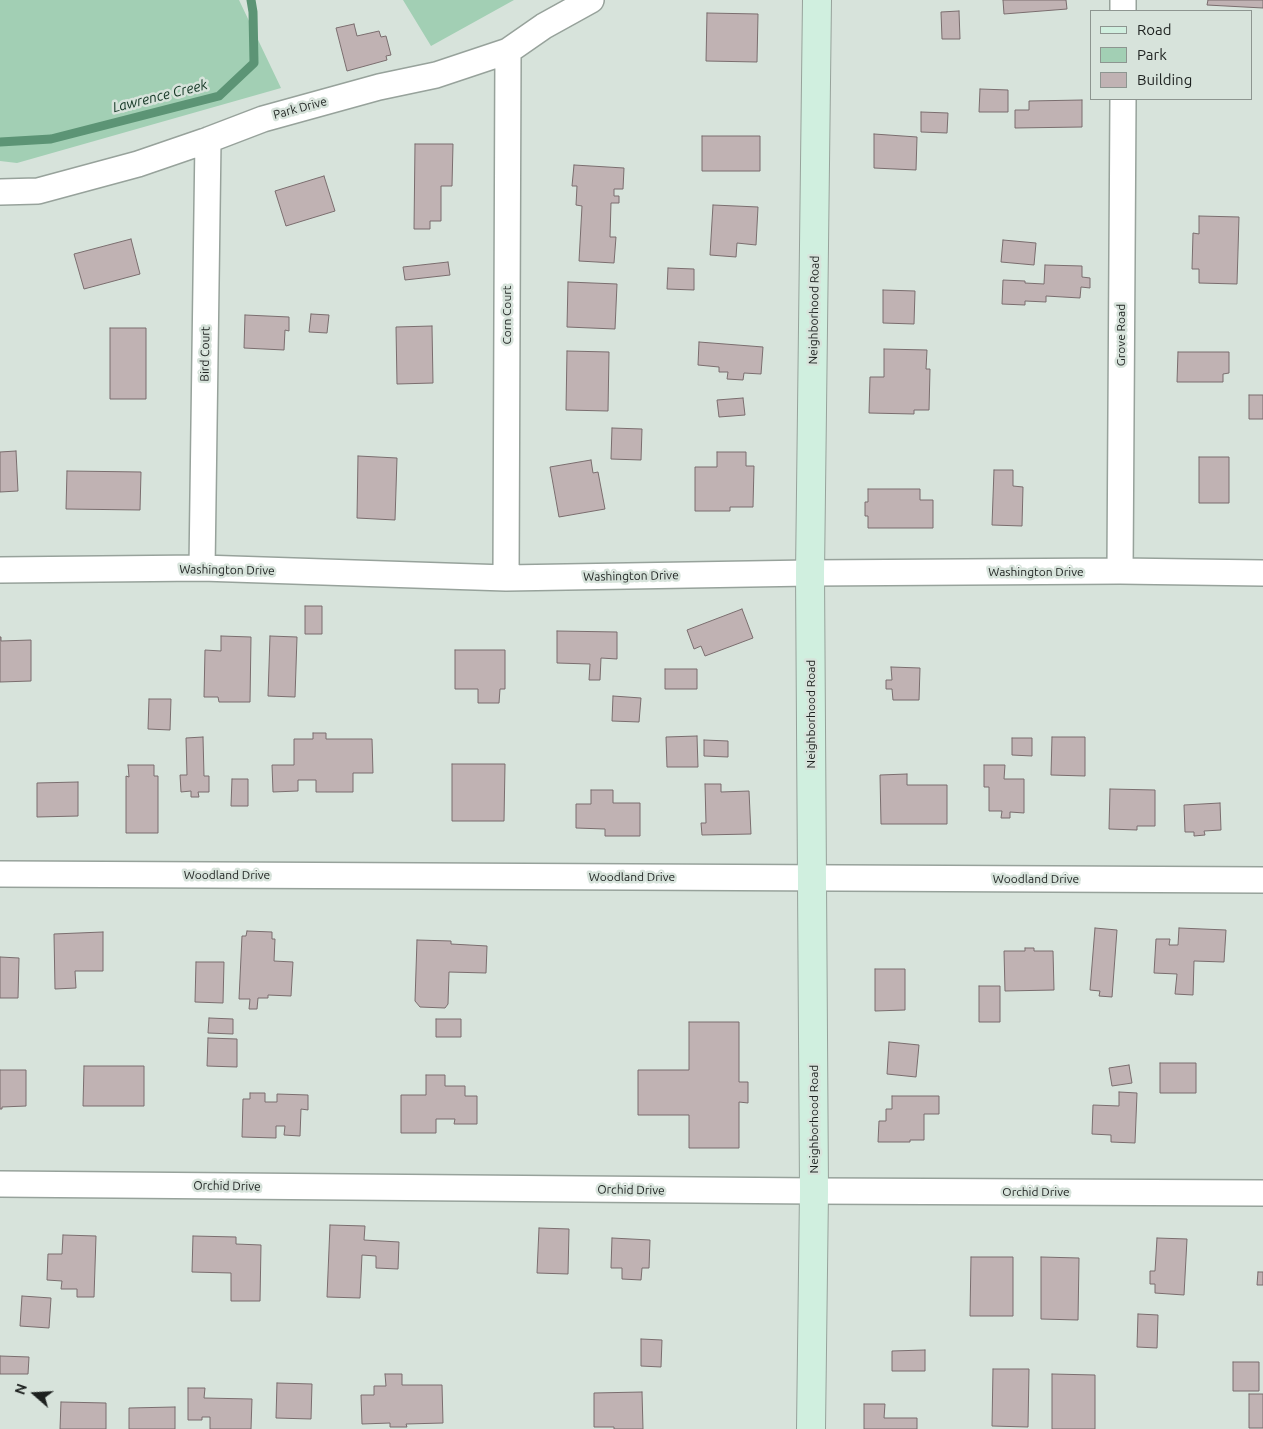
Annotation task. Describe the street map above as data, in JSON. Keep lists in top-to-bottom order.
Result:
{
  "streets": {
    "street": [
      "Park Drive",
      "Neighborhood Road",
      "Corn Court",
      "Grove Road",
      "Bird Court",
      "Washington Drive",
      "Woodland Drive",
      "Orchid Drive"
    ]
  },
  "crossings": [
    ["Park Drive", "Corn Court"],
    ["Park Drive", "Bird Court"],
    ["Neighborhood Road", "Washington Drive"],
    ["Neighborhood Road", "Woodland Drive"],
    ["Neighborhood Road", "Orchid Drive"],
    ["Corn Court", "Washington Drive"],
    ["Grove Road", "Washington Drive"],
    ["Bird Court", "Washington Drive"]
  ],
  "water": ["Lawrence Creek"],
  "legend": ["Road", "Park", "Building"],
  "north": "left"
}
